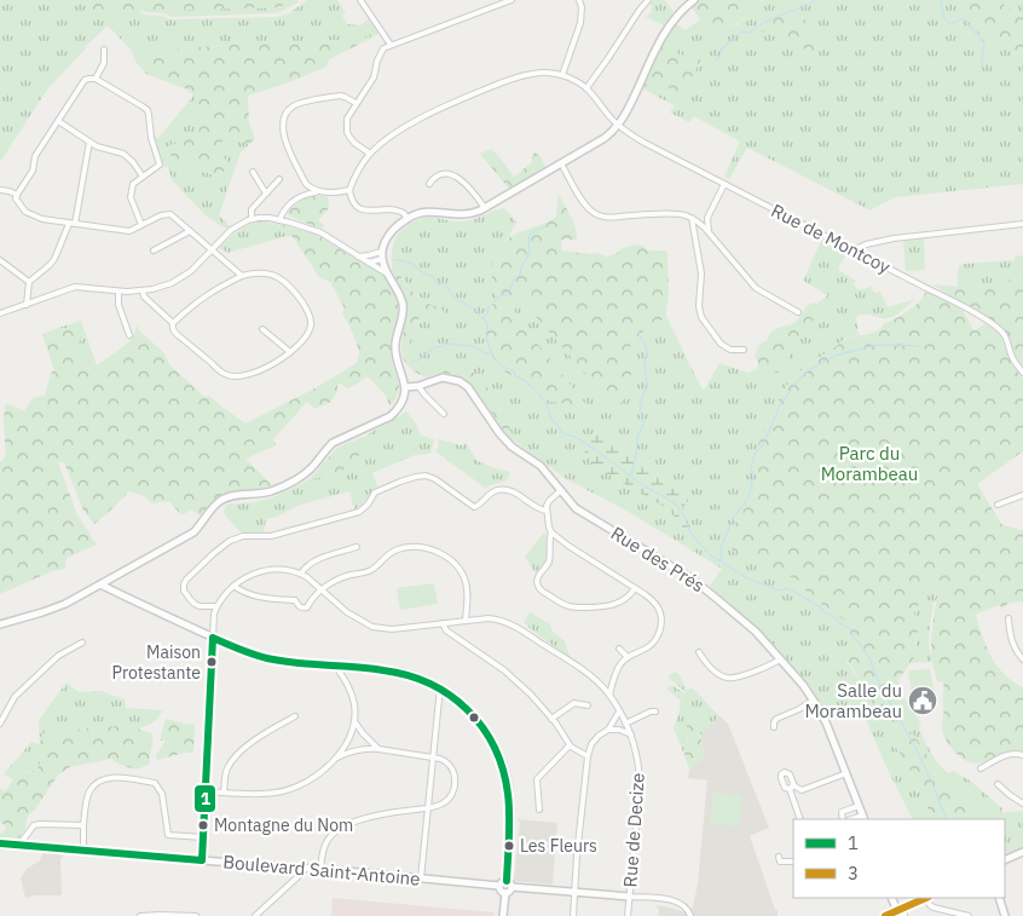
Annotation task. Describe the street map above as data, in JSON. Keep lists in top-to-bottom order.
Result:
{
  "streets": {
    "street": [
      "Rue de Montcoy",
      "Rue des Prés",
      "Rue de Decize",
      "Boulevard Saint-Antoine"
    ]
  },
  "parks": ["Parc du Morambeau"],
  "places": {
    "other": ["Maison Protestante", "Montagne du Nom", "Les Fleurs"],
    "public building": ["Salle du Morambeau"]
  },
  "lines": ["transit line 1", "transit line 3"],
  "legend": ["1", "3"]
}
